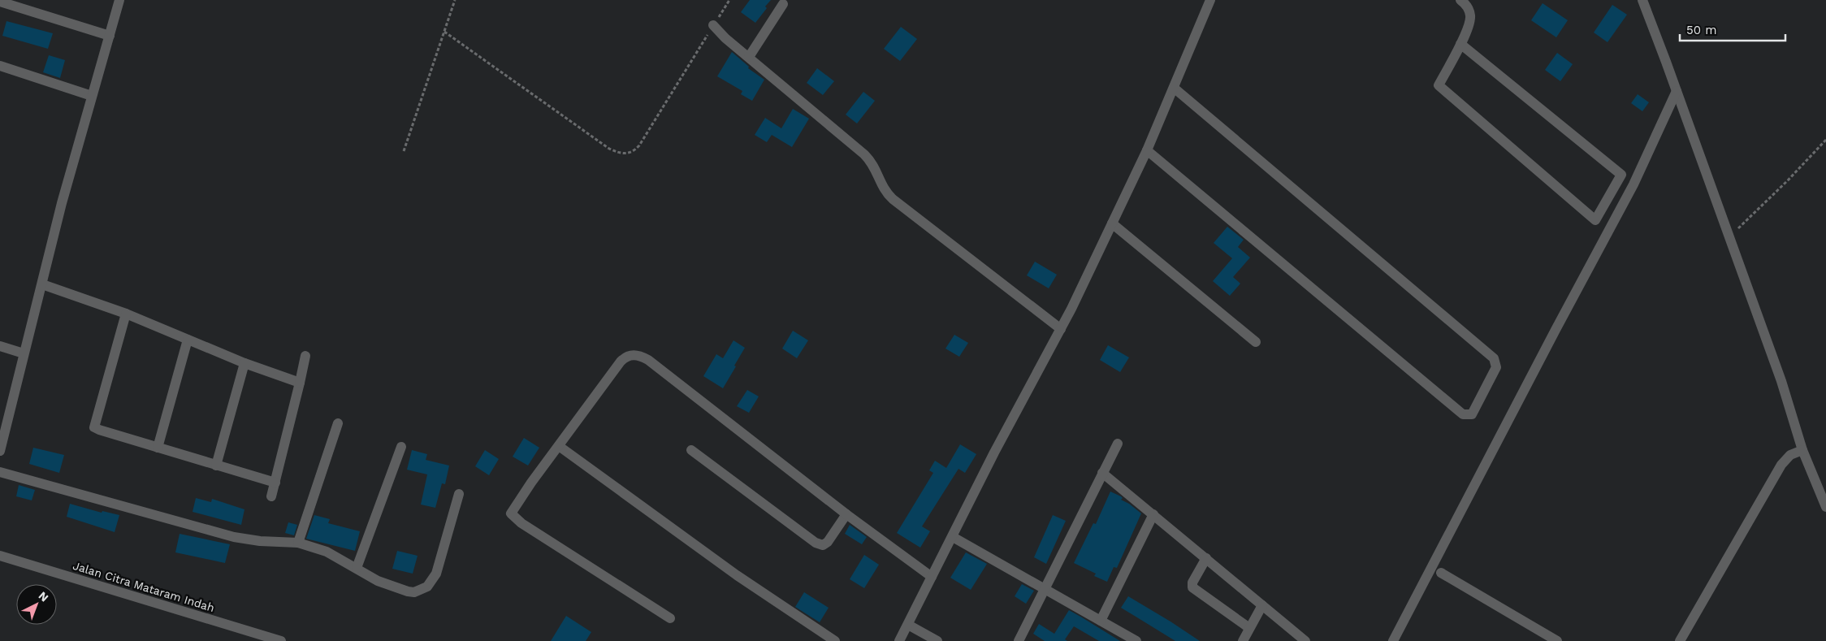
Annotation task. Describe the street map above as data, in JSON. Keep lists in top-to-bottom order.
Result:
{
  "streets": {
    "street": ["Jalan Citra Mataram Indah"]
  },
  "scale_bar": "50 m",
  "north": "top right"
}
